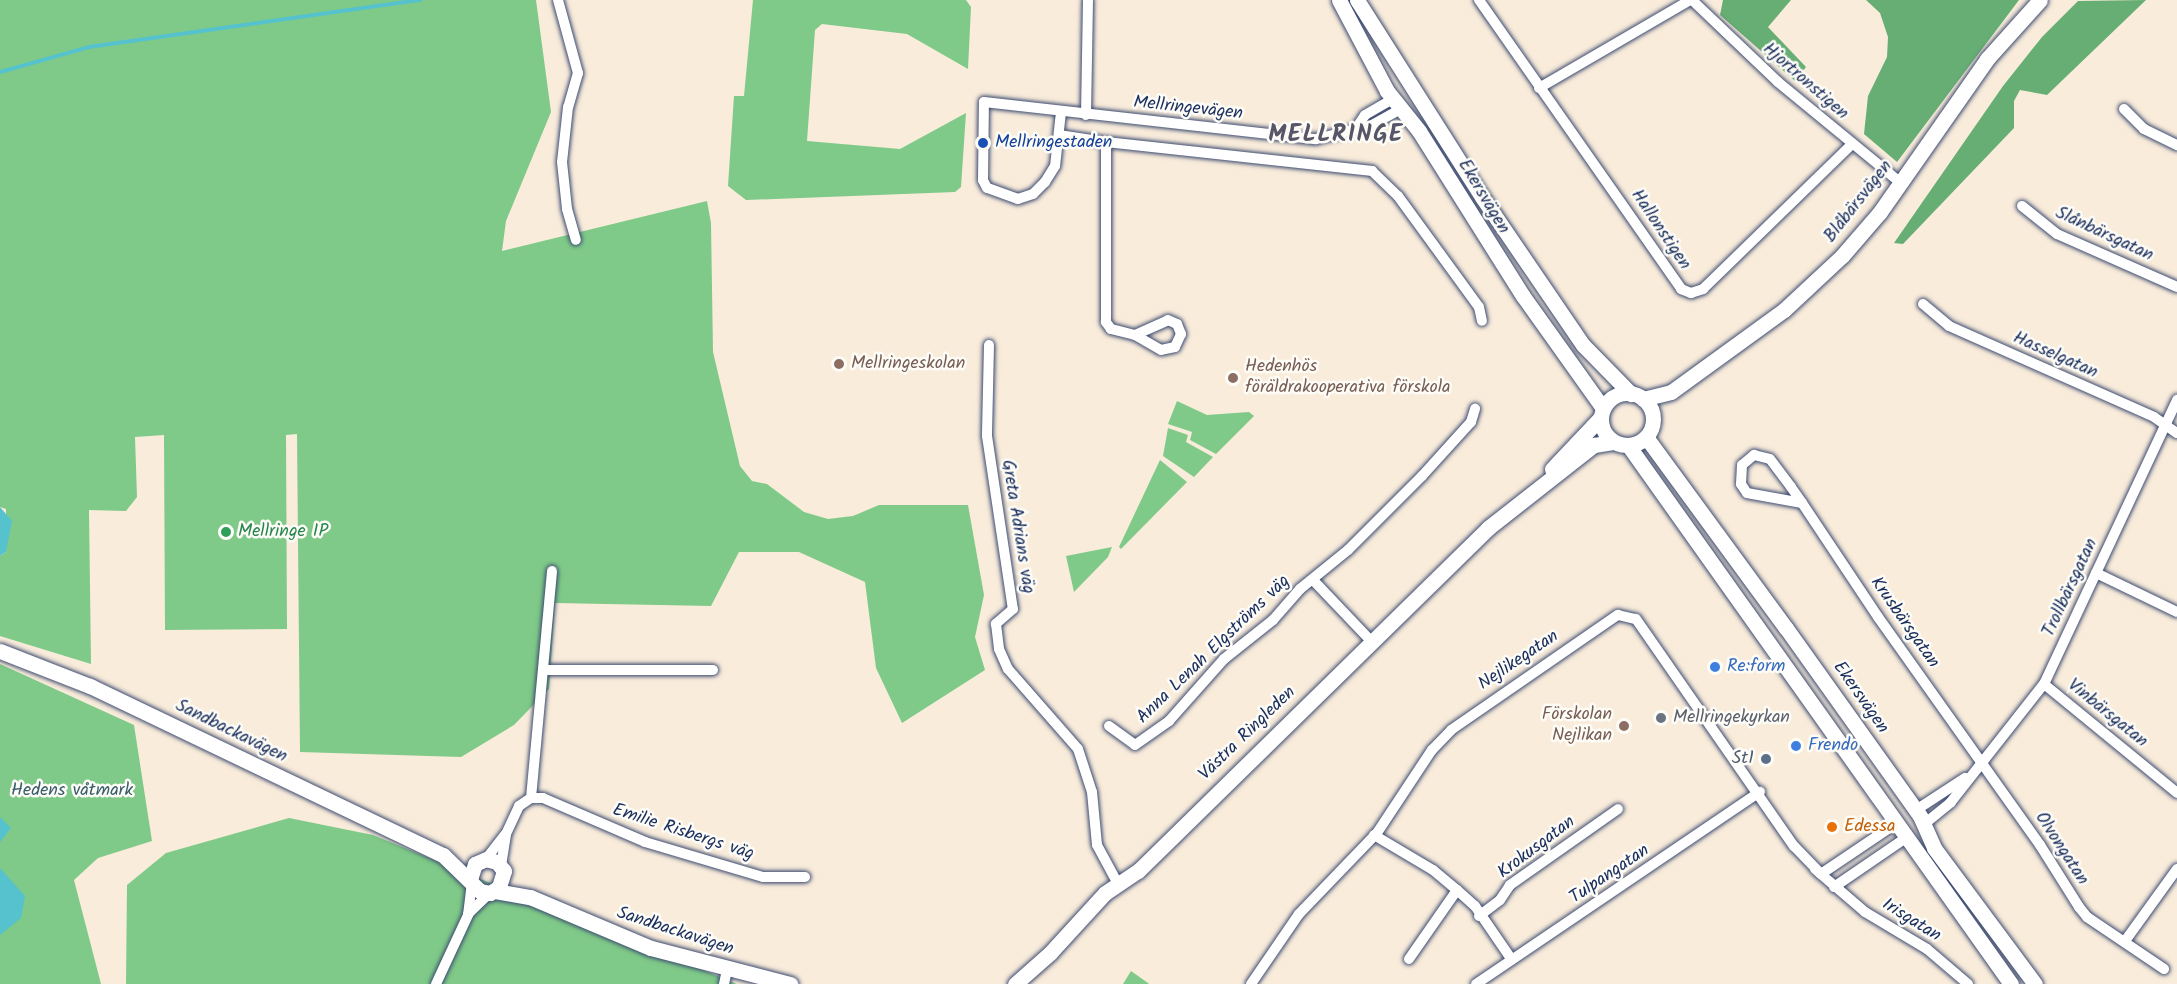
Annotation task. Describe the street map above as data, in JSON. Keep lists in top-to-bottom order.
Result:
{
  "streets": {
    "street": [
      "Hjortronstigen",
      "Mellringevägen",
      "Ekersvägen",
      "Blåbärsvägen",
      "Hallonstigen",
      "Slånbärsgatan",
      "Hasselgatan",
      "Greta Adrians väg",
      "Trollbärsgatan",
      "Krusbärsgatan",
      "Anna Lenah Elgströms väg",
      "Nejlikegatan",
      "Vinbärsgatan",
      "Sandbackavägen",
      "Västra Ringleden",
      "Emilie Risbergs väg",
      "Krokusgatan",
      "Olvongatan",
      "Tulpangatan",
      "Irisgatan"
    ]
  },
  "crossings": [
    ["Hjortronstigen", "Blåbärsvägen"],
    ["Hjortronstigen", "Hallonstigen"],
    ["Mellringevägen", "Ekersvägen"],
    ["Ekersvägen", "Blåbärsvägen"],
    ["Ekersvägen", "Trollbärsgatan"],
    ["Ekersvägen", "Västra Ringleden"],
    ["Blåbärsvägen", "Västra Ringleden"],
    ["Hasselgatan", "Trollbärsgatan"],
    ["Greta Adrians väg", "Västra Ringleden"],
    ["Trollbärsgatan", "Krusbärsgatan"],
    ["Trollbärsgatan", "Vinbärsgatan"],
    ["Trollbärsgatan", "Olvongatan"],
    ["Krusbärsgatan", "Olvongatan"],
    ["Anna Lenah Elgströms väg", "Västra Ringleden"],
    ["Nejlikegatan", "Tulpangatan"],
    ["Nejlikegatan", "Irisgatan"]
  ],
  "districts": ["MELLRINGE"],
  "parks": ["Hedens våtmark"],
  "places": [
    "Mellringestaden",
    "Mellringeskolan",
    "Hedenhös föräldrakooperativa förskola",
    "Mellringe IP",
    "Re:form",
    "Mellringekyrkan",
    "Förskolan Nejlikan",
    "Frendo",
    "St1",
    "Edessa"
  ]
}
